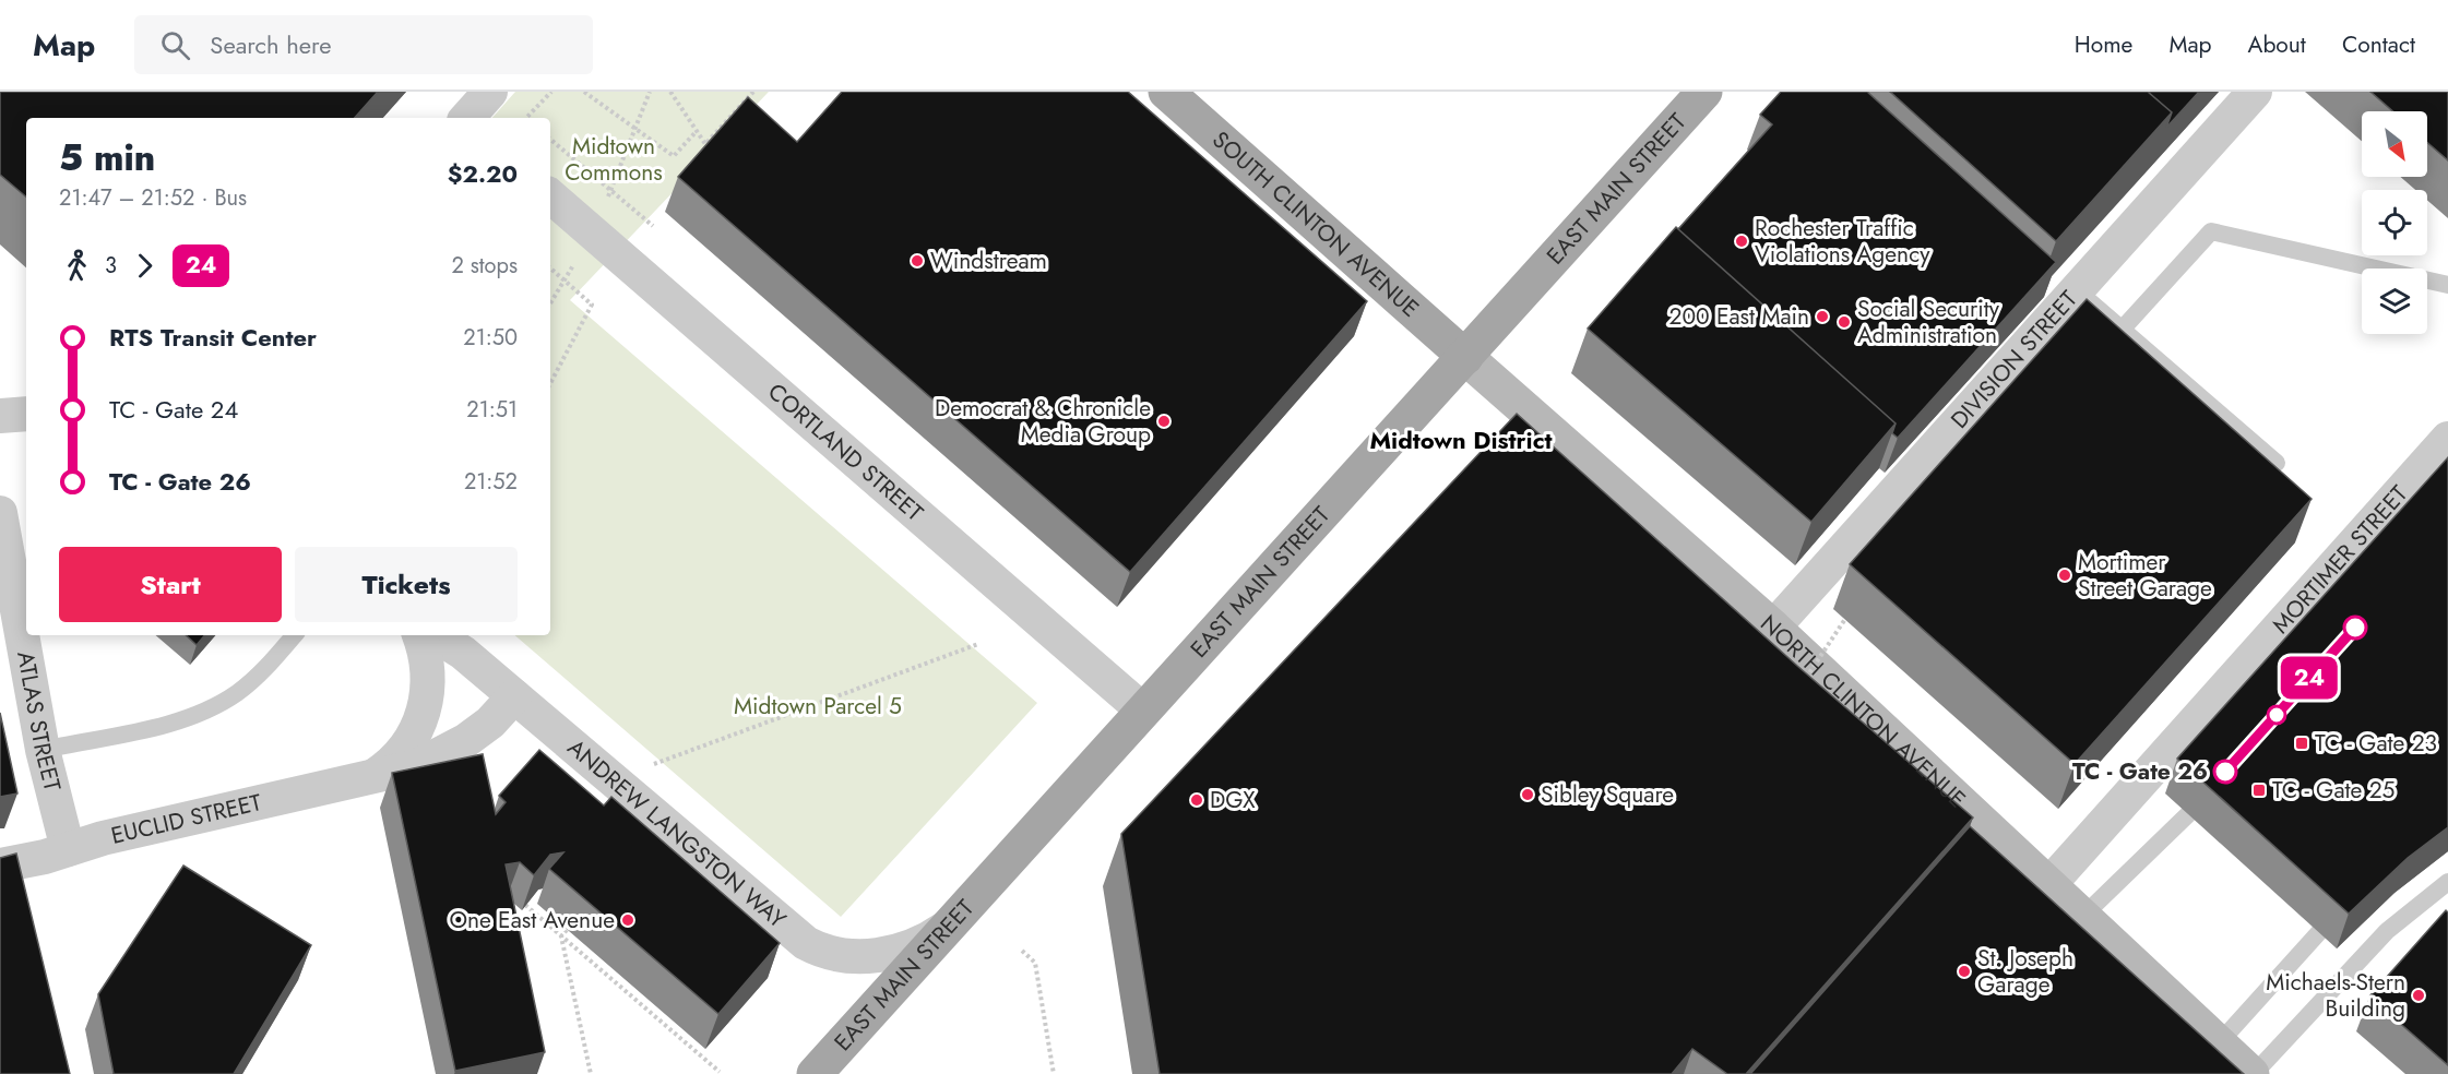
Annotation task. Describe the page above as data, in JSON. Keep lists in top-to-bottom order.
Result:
{
  "streets": {
    "main road": ["EAST MAIN STREET", "SOUTH CLINTON AVENUE", "NORTH CLINTON AVENUE"],
    "street": [
      "DIVISION STREET",
      "CORTLAND STREET",
      "MORTIMER STREET",
      "ATLAS STREET",
      "EUCLID STREET",
      "ANDREW LANGSTON WAY"
    ]
  },
  "crossings": [
    ["EAST MAIN STREET", "SOUTH CLINTON AVENUE"],
    ["EAST MAIN STREET", "CORTLAND STREET"],
    ["EAST MAIN STREET", "NORTH CLINTON AVENUE"],
    ["EAST MAIN STREET", "ANDREW LANGSTON WAY"],
    ["SOUTH CLINTON AVENUE", "NORTH CLINTON AVENUE"],
    ["DIVISION STREET", "NORTH CLINTON AVENUE"],
    ["MORTIMER STREET", "NORTH CLINTON AVENUE"],
    ["ATLAS STREET", "EUCLID STREET"],
    ["EUCLID STREET", "ANDREW LANGSTON WAY"]
  ],
  "districts": ["Midtown District"],
  "parks": ["Midtown Commons", "Midtown Parcel 5"],
  "places": {
    "other": [
      "Rochester Traffic Violations Agency",
      "Windstream",
      "200 East Main",
      "Social Security Administration",
      "Democrat & Chronicle Media Group",
      "Mortimer Street Garage",
      "TC - Gate 26",
      "Sibley Square",
      "DGX",
      "One East Avenue",
      "St. Joseph Garage",
      "Michaels-Stern Building"
    ],
    "transit": ["TC - Gate 23", "TC - Gate 25"]
  },
  "lines": ["bus line 24"],
  "north": "bottom right",
  "page": {
    "header": "Map",
    "search": "Search here",
    "nav": [
      "Home",
      "Map",
      "About",
      "Contact"
    ],
    "on_map": "24",
    "heading": ["5 min", "21:47 – 21:52 · Bus", "$2.20"],
    "legs": ["3", "24", "2 stops"],
    "list": [
      {
        "name": "RTS Transit Center",
        "value": "21:50"
      },
      {
        "name": "TC - Gate 24",
        "value": "21:51"
      },
      {
        "name": "TC - Gate 26",
        "value": "21:52"
      }
    ],
    "buttons": ["Start", "Tickets"]
  }
}
